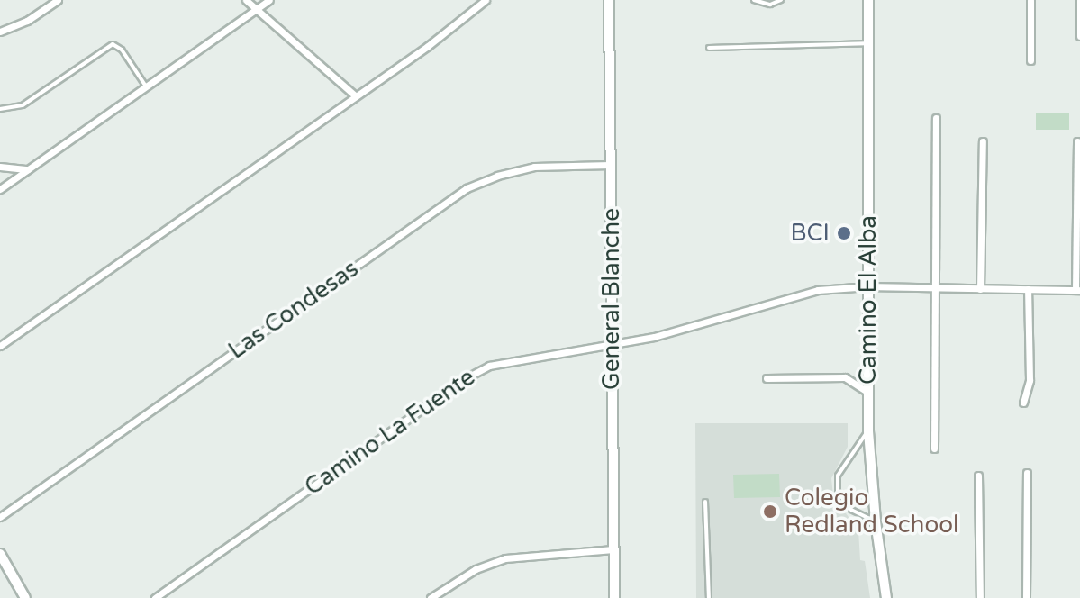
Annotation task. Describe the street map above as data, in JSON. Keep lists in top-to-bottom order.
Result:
{
  "streets": {
    "main road": ["General Blanche", "Camino El Alba"],
    "street": ["Las Condesas", "Camino La Fuente"]
  },
  "crossings": [
    ["General Blanche", "Las Condesas"],
    ["General Blanche", "Camino La Fuente"],
    ["Camino El Alba", "Camino La Fuente"]
  ],
  "places": ["BCI", "Colegio Redland School"]
}
